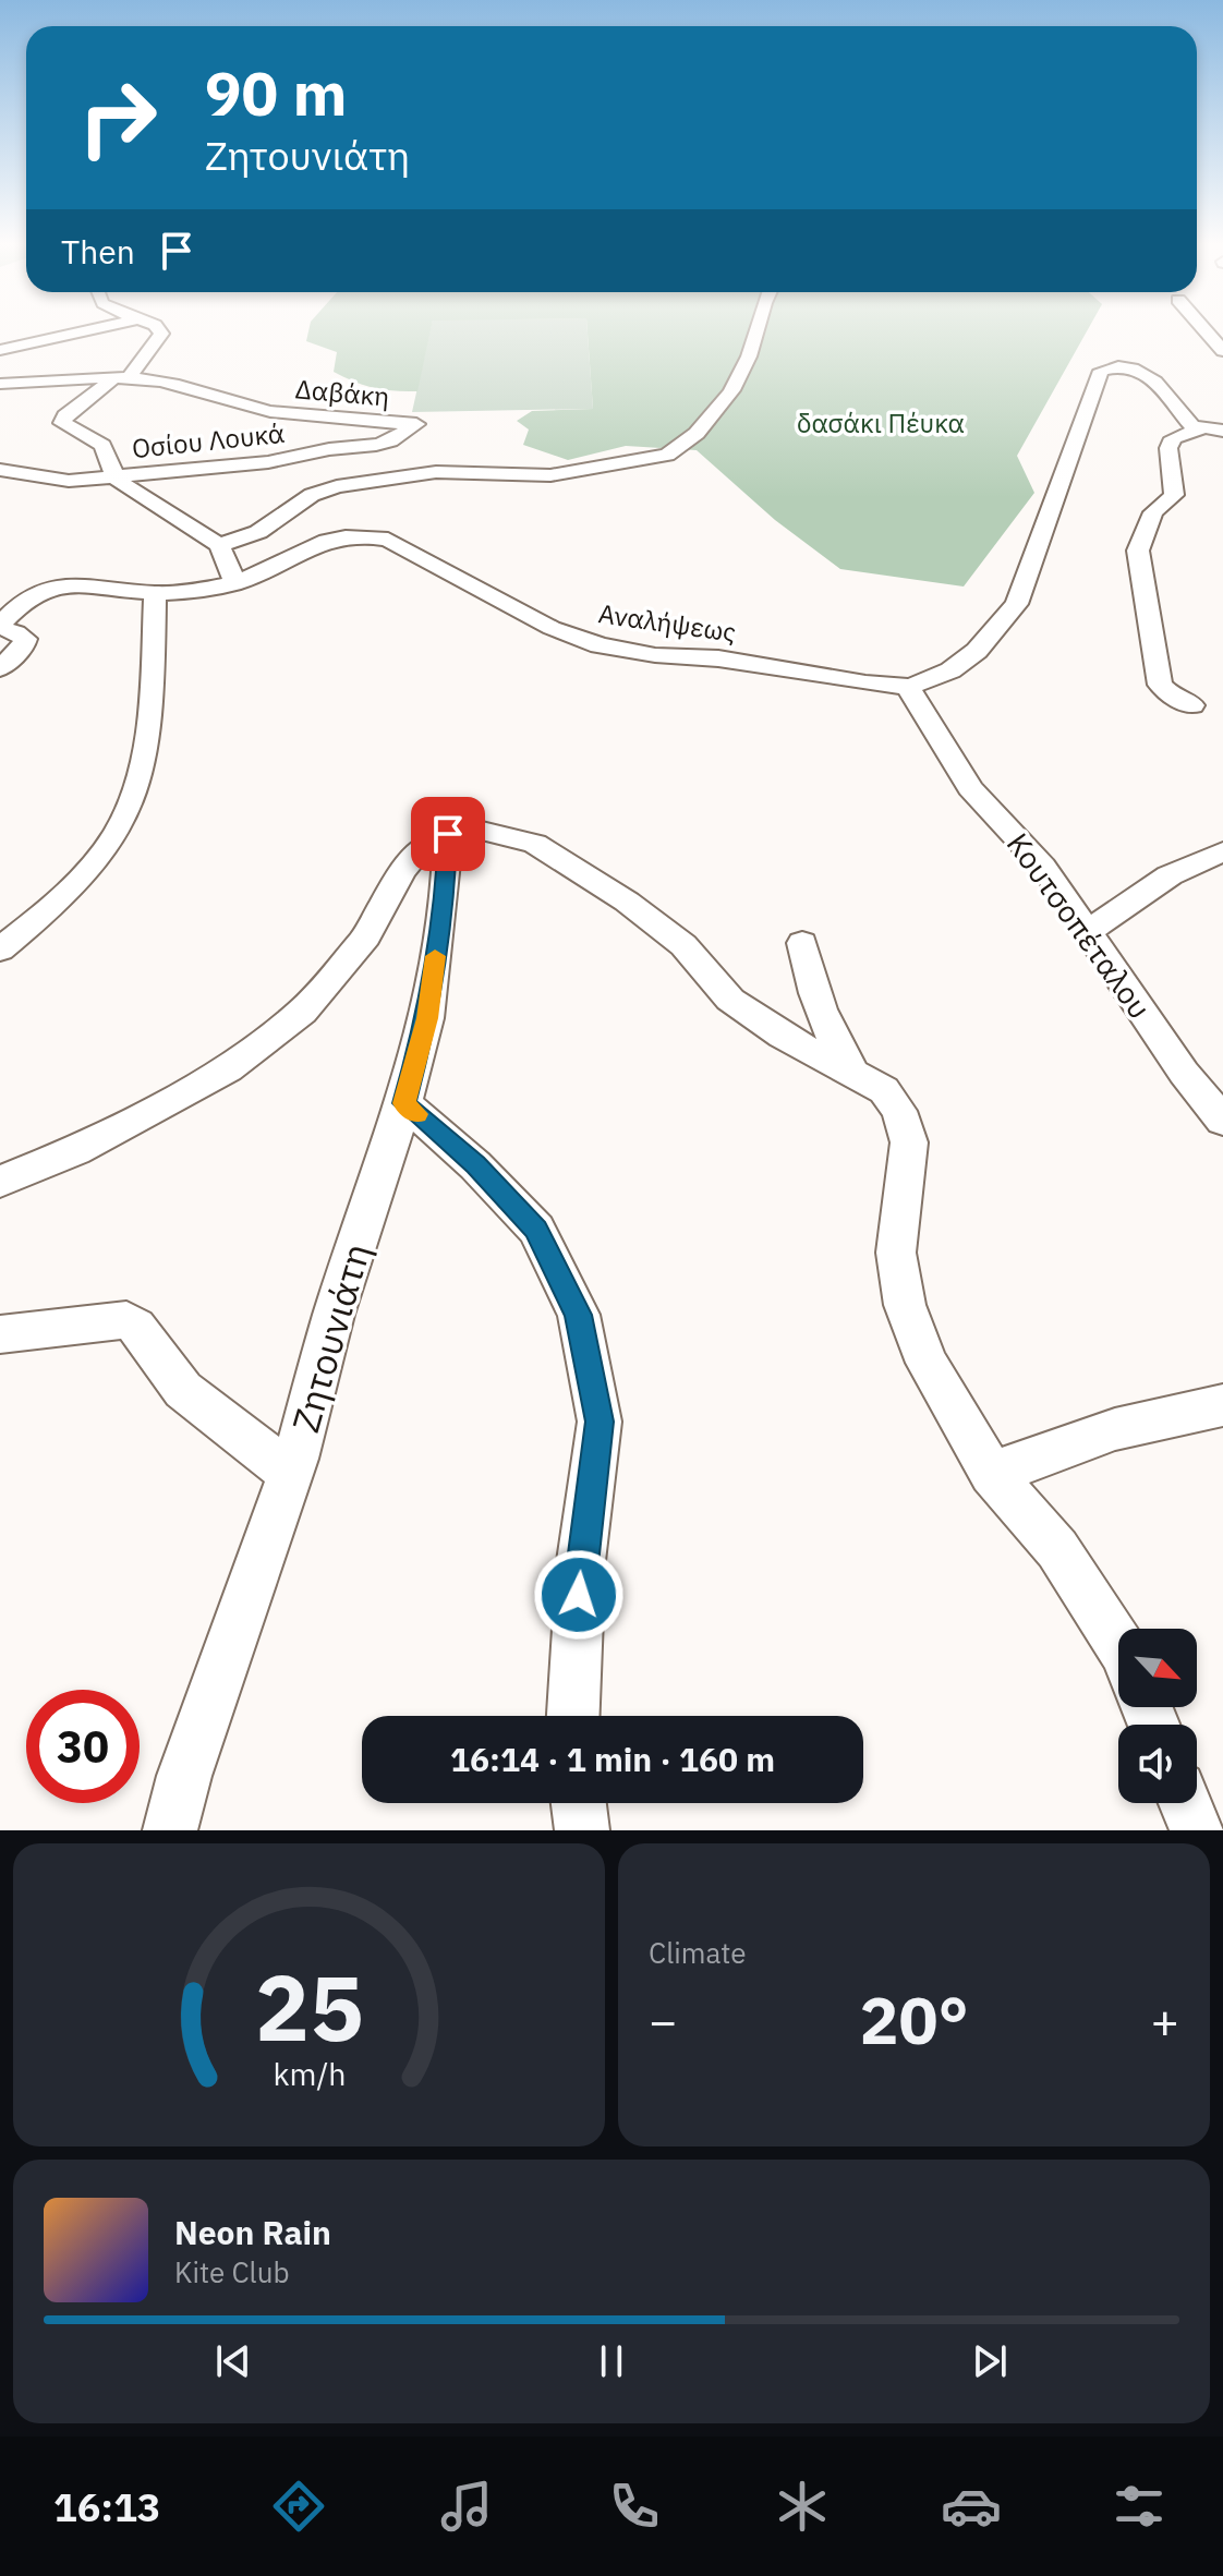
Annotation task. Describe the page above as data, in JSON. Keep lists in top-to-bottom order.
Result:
{
  "streets": {
    "street": [
      "Δαβάκη",
      "Οσίου Λουκά",
      "Αναλήψεως",
      "Κουτσοπέταλου",
      "Ζητουνιάτη"
    ]
  },
  "crossings": [
    ["Δαβάκη", "Οσίου Λουκά"],
    ["Αναλήψεως", "Κουτσοπέταλου"]
  ],
  "parks": ["δασάκι Πέυκα"],
  "north": "bottom right",
  "page": {
    "turn": ["90 m", "Ζητουνιάτη"],
    "then": "Then",
    "limit": "30",
    "trip": "16:14 · 1 min · 160 m",
    "tile": "Climate",
    "heat": ["−", "20°", "+"],
    "song": ["Neon Rain", "Kite Club"],
    "tabs": "16:13",
    "gauge": ["25", "km/h"]
  }
}
